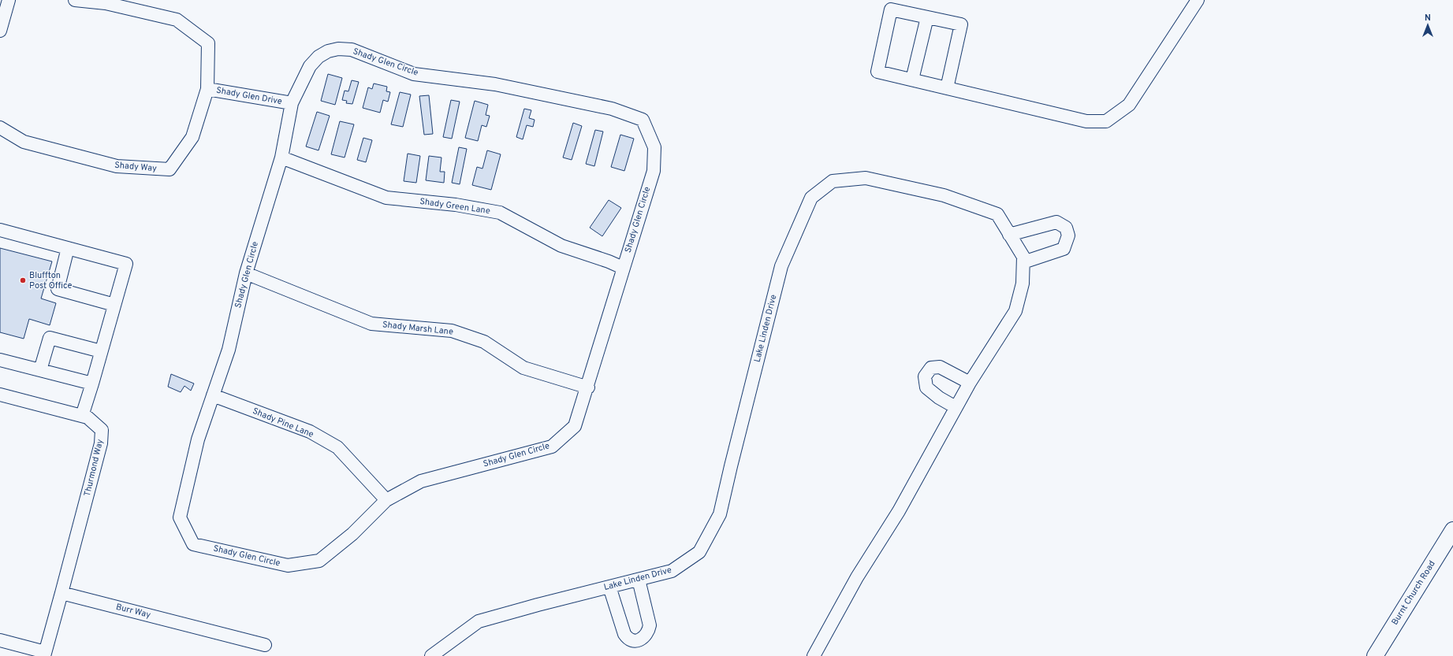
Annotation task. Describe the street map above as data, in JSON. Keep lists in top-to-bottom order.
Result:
{
  "streets": {
    "main road": ["Burnt Church Road"],
    "street": [
      "Shady Glen Circle",
      "Shady Glen Drive",
      "Shady Way",
      "Shady Green Lane",
      "Shady Marsh Lane",
      "Lake Linden Drive",
      "Shady Pine Lane",
      "Thurmond Way",
      "Burr Way"
    ]
  },
  "crossings": [
    ["Shady Glen Circle", "Shady Glen Drive"],
    ["Shady Glen Circle", "Shady Green Lane"],
    ["Shady Glen Circle", "Shady Marsh Lane"],
    ["Shady Glen Circle", "Shady Pine Lane"],
    ["Shady Glen Drive", "Shady Way"],
    ["Thurmond Way", "Burr Way"]
  ],
  "places": ["Bluffton Post Office"],
  "north": "top"
}
